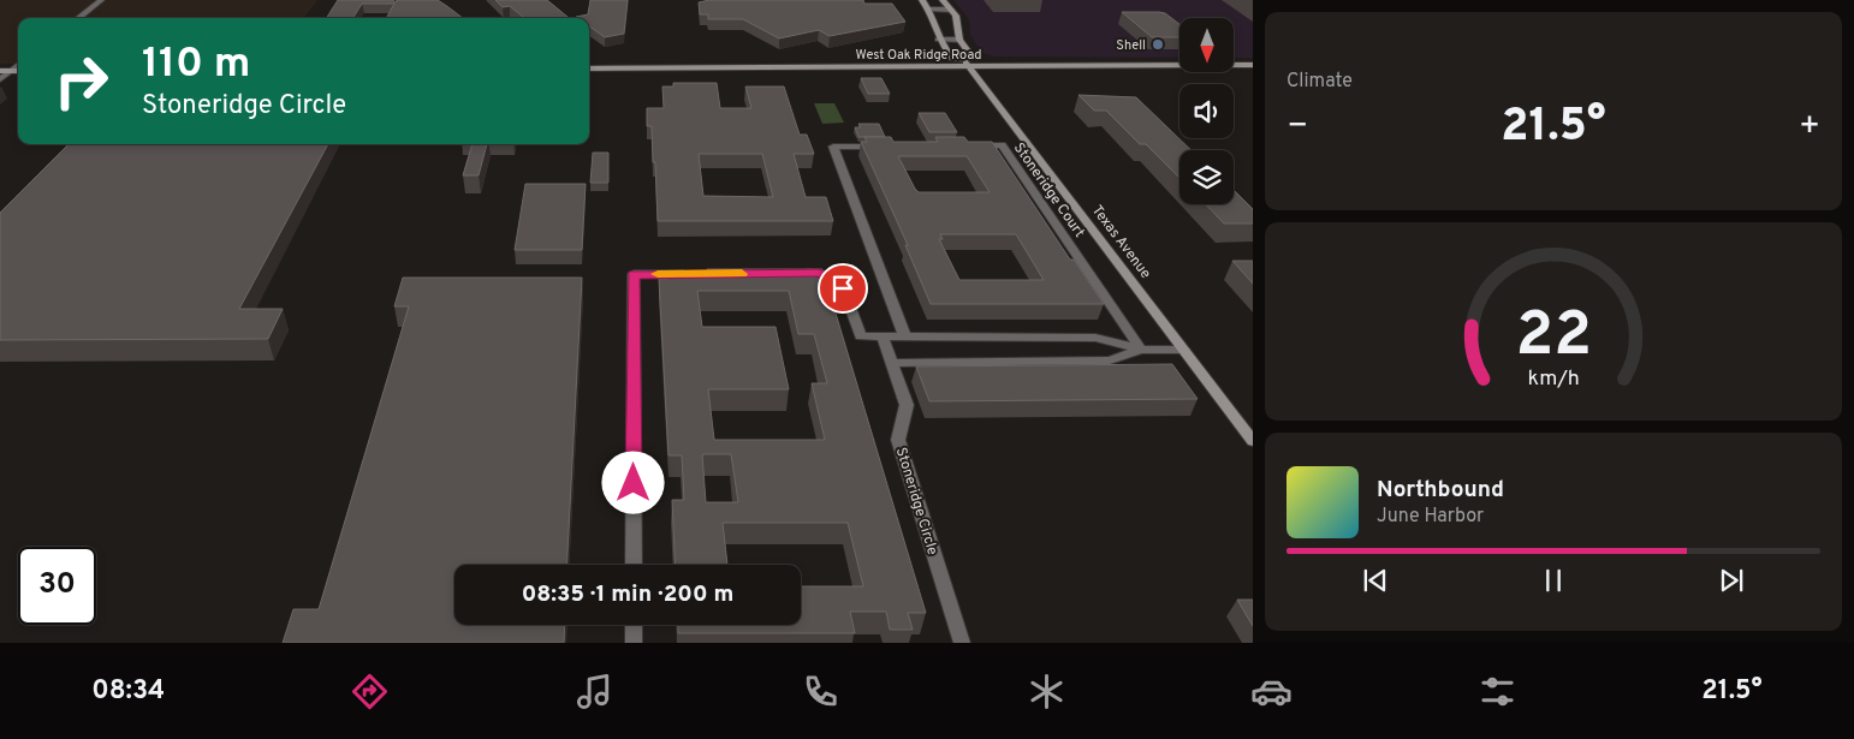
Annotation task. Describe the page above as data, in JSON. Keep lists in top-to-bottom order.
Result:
{
  "streets": {
    "street": [
      "West Oak Ridge Road",
      "Stoneridge Court",
      "Texas Avenue",
      "Stoneridge Circle"
    ]
  },
  "crossings": [
    ["West Oak Ridge Road", "Texas Avenue"]
  ],
  "places": ["Shell"],
  "north": "bottom",
  "page": {
    "tile": "Climate",
    "turn": ["110 m", "Stoneridge Circle"],
    "heat": ["−", "21.5°", "+"],
    "song": ["Northbound", "June Harbor"],
    "limit": "30",
    "trip": "08:35 · 1 min · 200 m",
    "tabs": ["08:34", "21.5°"],
    "gauge": ["22", "km/h"]
  }
}
